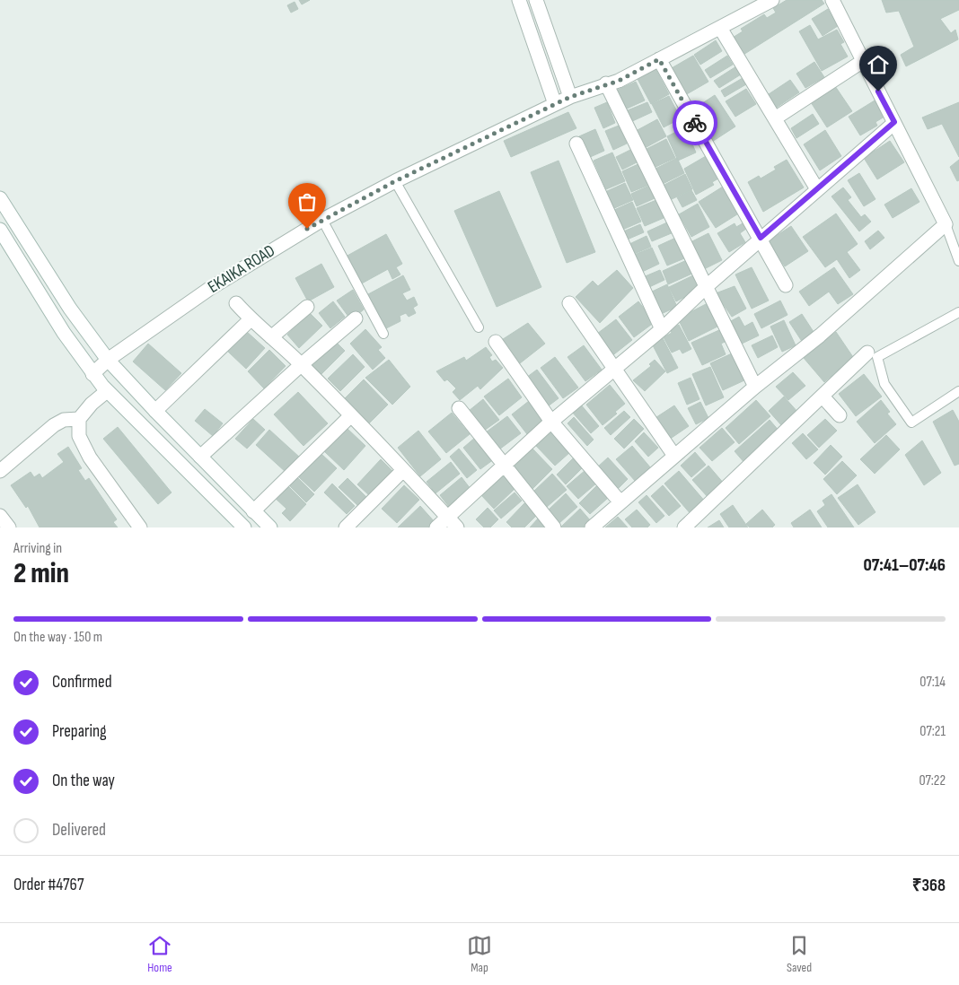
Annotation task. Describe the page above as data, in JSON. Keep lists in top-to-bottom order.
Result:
{
  "streets": {
    "street": ["EKAIKA ROAD"]
  },
  "page": {
    "heading": ["2 min", "Arriving in", "07:41–07:46"],
    "panel": ["Order #4767", "₹368"],
    "bar": "On the way · 150 m",
    "list": [
      ["Confirmed", "07:14"],
      ["Preparing", "07:21"],
      ["On the way", "07:22"],
      "Delivered"
    ],
    "tabs": ["Home", "Map", "Saved"]
  }
}
